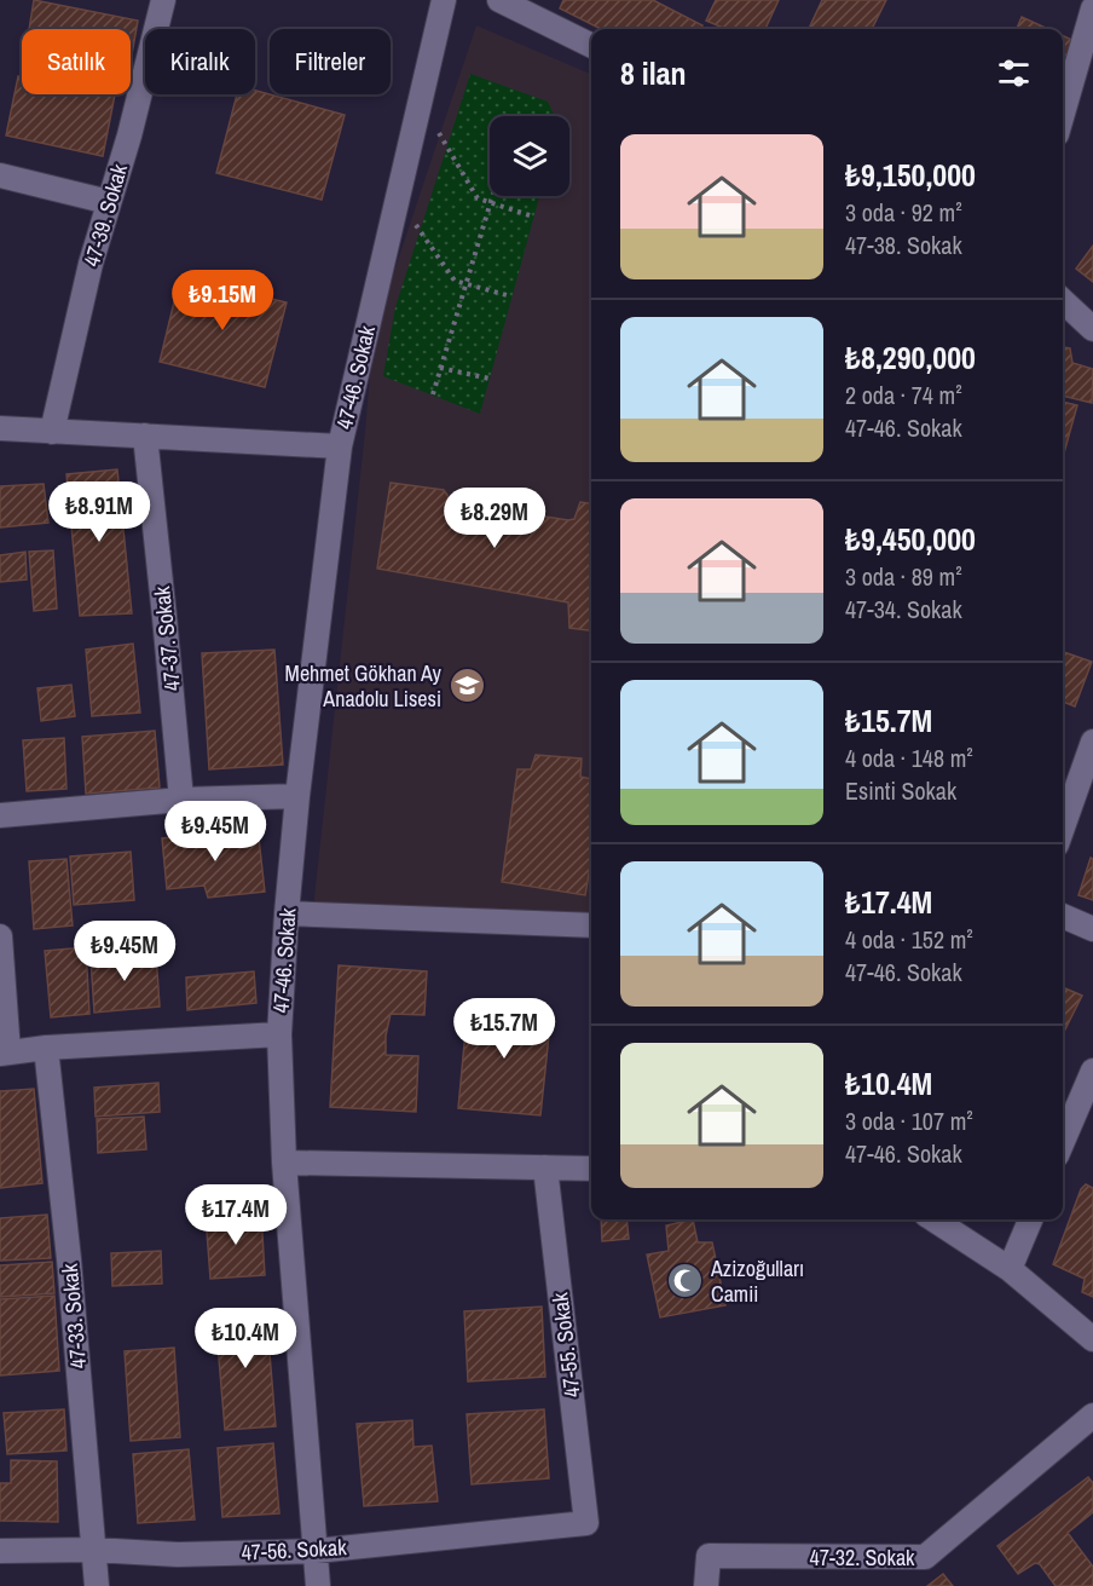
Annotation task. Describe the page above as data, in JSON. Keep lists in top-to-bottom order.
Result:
{
  "streets": {
    "street": [
      "47-39. Sokak",
      "47-46. Sokak",
      "47-37. Sokak",
      "47-33. Sokak",
      "47-55. Sokak",
      "47-56. Sokak",
      "47-32. Sokak"
    ]
  },
  "crossings": [
    ["47-46. Sokak", "47-56. Sokak"],
    ["47-33. Sokak", "47-56. Sokak"],
    ["47-55. Sokak", "47-56. Sokak"]
  ],
  "places": {
    "school or university": ["Mehmet Gökhan Ay Anadolu Lisesi"],
    "mosque": ["Azizoğulları Camii"]
  },
  "page": {
    "chip": ["Satılık", "Kiralık", "Filtreler"],
    "heading": "8 ilan",
    "list": [
      {
        "name": "₺9,150,000",
        "note": "3 oda · 92 m² · 47-38. Sokak"
      },
      {
        "name": "₺8,290,000",
        "note": "2 oda · 74 m² · 47-46. Sokak"
      },
      {
        "name": "₺9,450,000",
        "note": "3 oda · 89 m² · 47-34. Sokak"
      },
      {
        "name": "₺15.7M",
        "note": "4 oda · 148 m² · Esinti Sokak"
      },
      {
        "name": "₺17.4M",
        "note": "4 oda · 152 m² · 47-46. Sokak"
      },
      {
        "name": "₺10.4M",
        "note": "3 oda · 107 m² · 47-46. Sokak"
      }
    ],
    "price": [
      "₺9.15M",
      "₺8.91M",
      "₺8.29M",
      "₺9.45M",
      "₺9.45M",
      "₺15.7M",
      "₺17.4M",
      "₺10.4M"
    ]
  }
}
